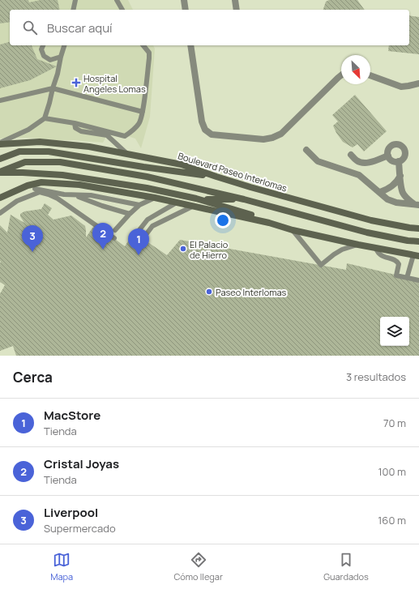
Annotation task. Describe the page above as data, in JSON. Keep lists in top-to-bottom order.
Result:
{
  "streets": {
    "main road": ["Boulevard Paseo Interlomas"]
  },
  "places": {
    "health": ["Hospital Angeles Lomas"],
    "other": ["El Palacio de Hierro", "Paseo Interlomas"]
  },
  "north": "bottom right",
  "page": {
    "search": "Buscar aquí",
    "pins": ["2", "3", "1"],
    "heading": ["Cerca", "3 resultados"],
    "list": [
      {
        "mark": "1",
        "name": "MacStore",
        "note": "Tienda",
        "value": "70 m"
      },
      {
        "mark": "2",
        "name": "Cristal Joyas",
        "note": "Tienda",
        "value": "100 m"
      },
      {
        "mark": "3",
        "name": "Liverpool",
        "note": "Supermercado",
        "value": "160 m"
      }
    ],
    "nav": ["Mapa", "Cómo llegar", "Guardados"]
  }
}
